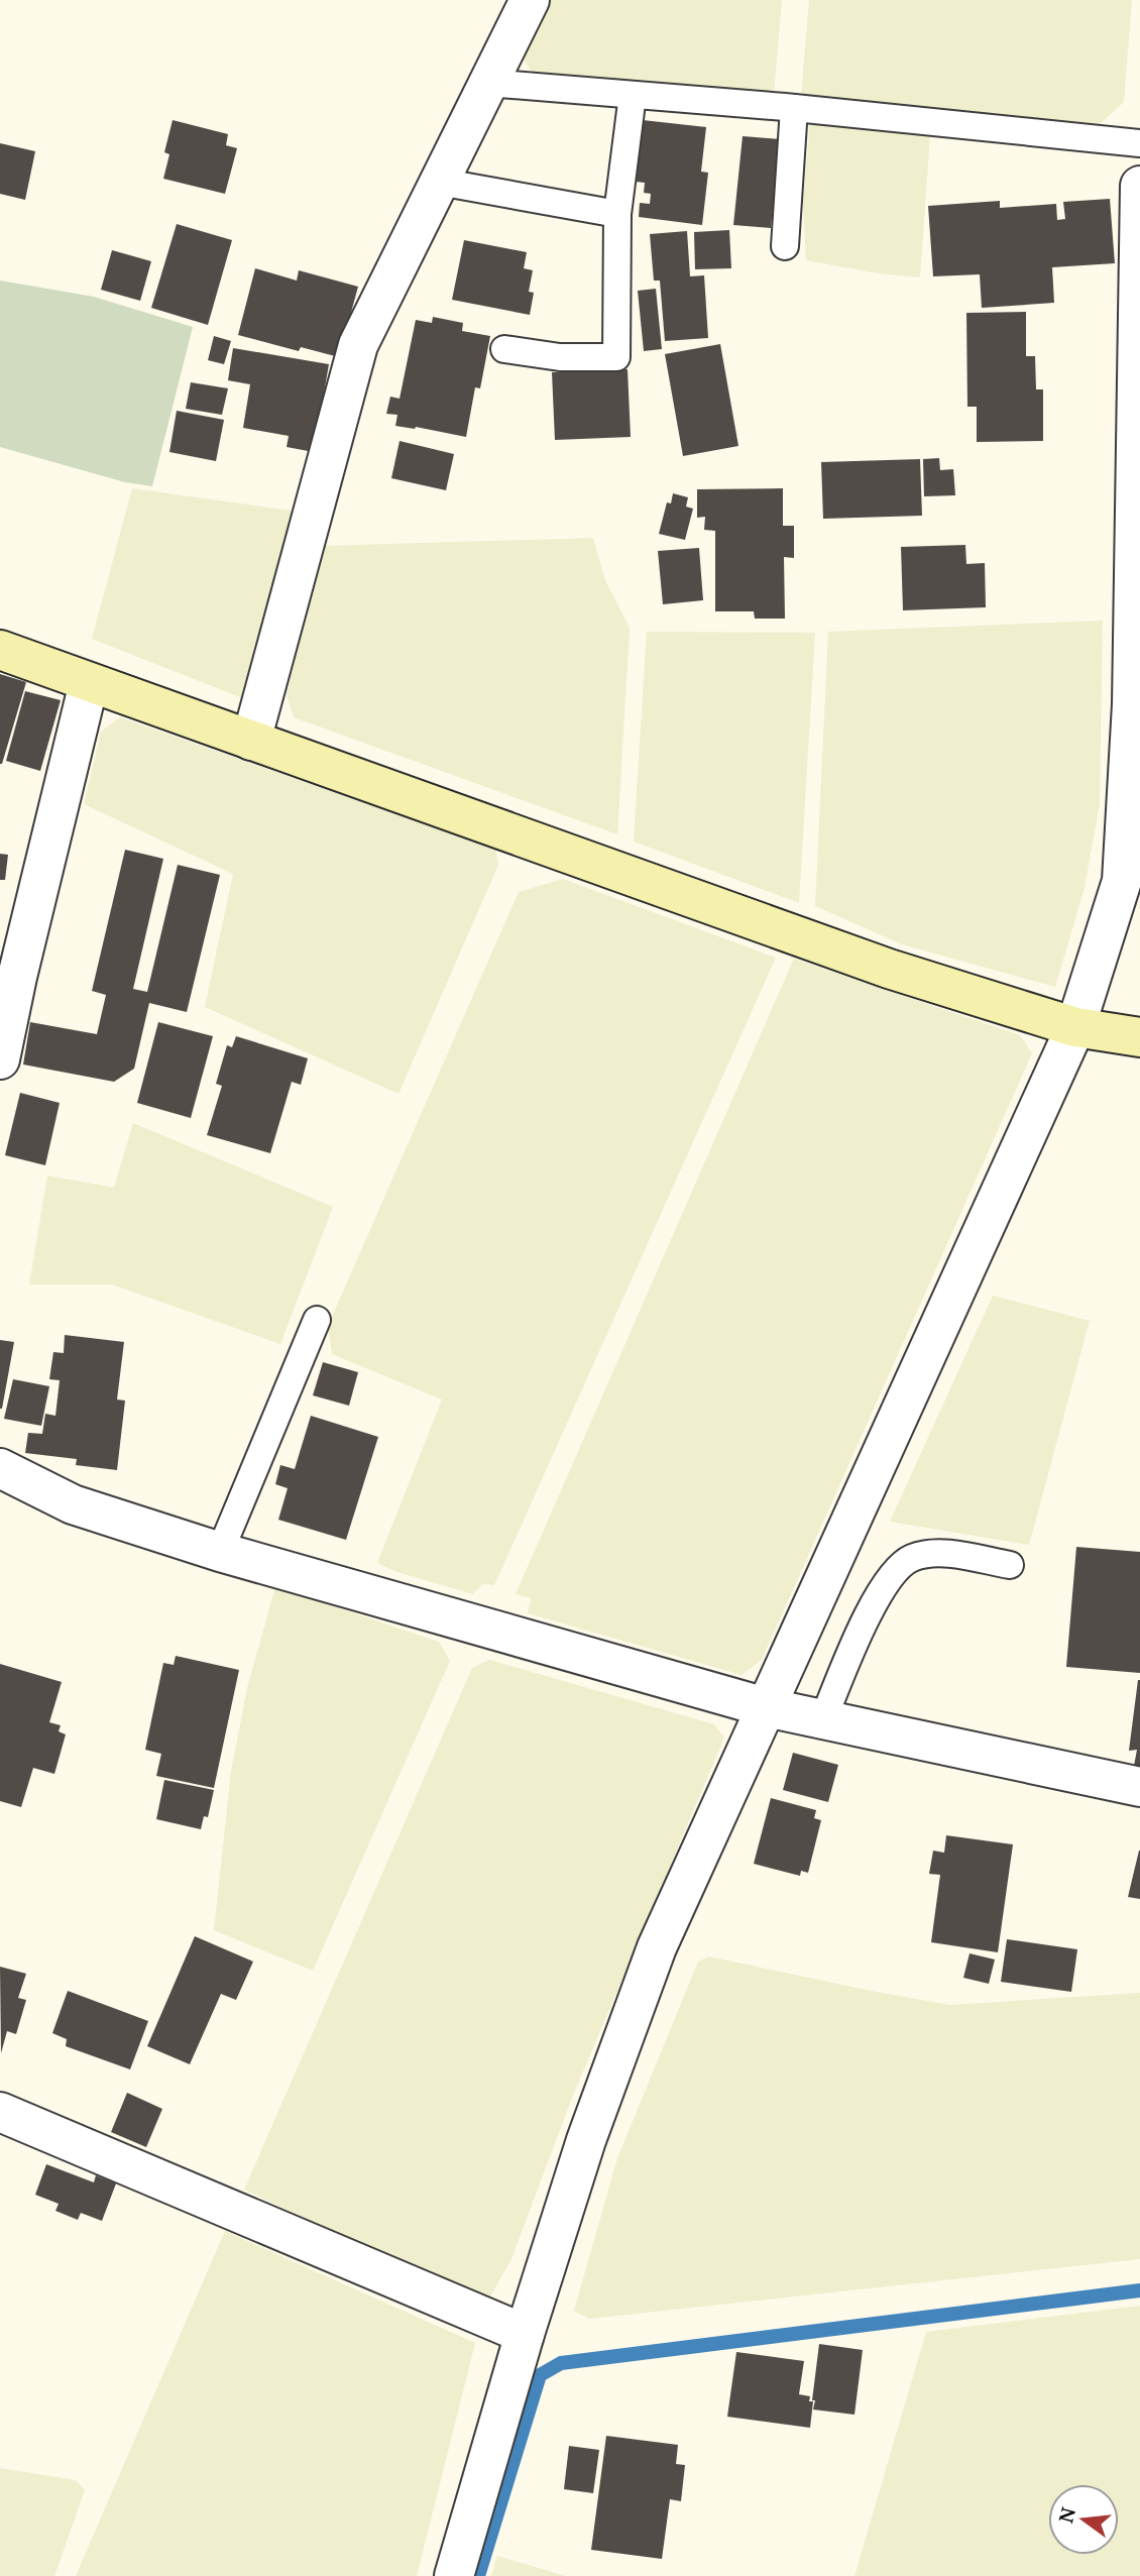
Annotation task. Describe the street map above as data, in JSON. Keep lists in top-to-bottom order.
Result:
{
  "north": "left"
}
